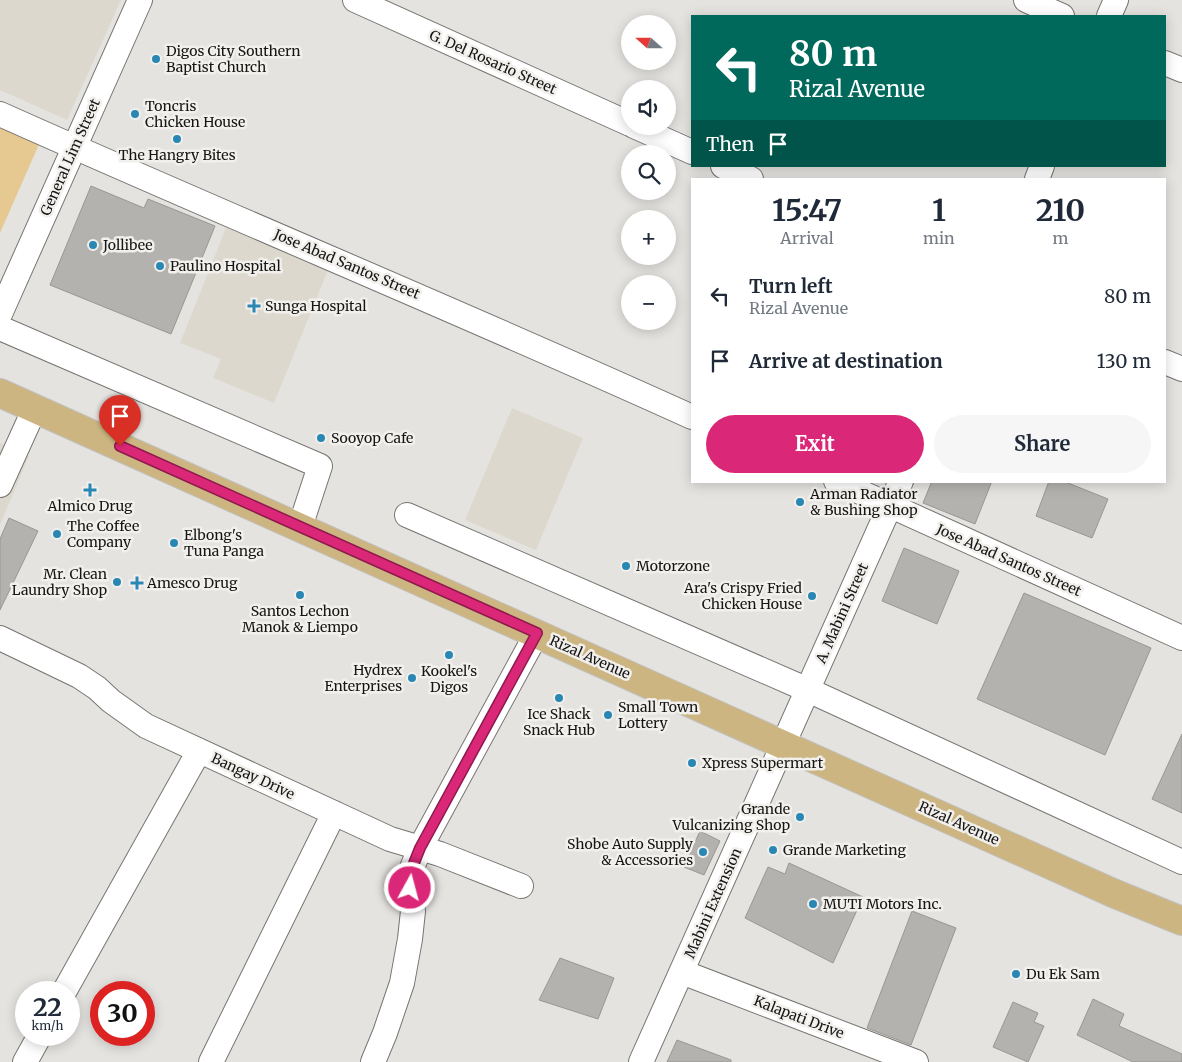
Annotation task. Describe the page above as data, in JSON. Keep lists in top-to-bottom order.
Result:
{
  "streets": {
    "main road": ["Rizal Avenue"],
    "street": [
      "G. Del Rosario Street",
      "General Lim Street",
      "Jose Abad Santos Street",
      "A. Mabini Street",
      "Bangay Drive",
      "Mabini Extension",
      "Kalapati Drive"
    ]
  },
  "crossings": [
    ["General Lim Street", "Jose Abad Santos Street"],
    ["Jose Abad Santos Street", "A. Mabini Street"],
    ["A. Mabini Street", "Rizal Avenue"],
    ["A. Mabini Street", "Mabini Extension"],
    ["Rizal Avenue", "Mabini Extension"],
    ["Mabini Extension", "Kalapati Drive"]
  ],
  "places": {
    "other": [
      "Digos City Southern Baptist Church",
      "Toncris Chicken House",
      "The Hangry Bites",
      "Jollibee",
      "Paulino Hospital",
      "Sooyop Cafe",
      "Arman Radiator & Bushing Shop",
      "The Coffee Company",
      "Elbong's Tuna Panga",
      "Motorzone",
      "Mr. Clean Laundry Shop",
      "Santos Lechon Manok & Liempo",
      "Ara's Crispy Fried Chicken House",
      "Kookel's Digos",
      "Hydrex Enterprises",
      "Ice Shack Snack Hub",
      "Small Town Lottery",
      "Xpress Supermart",
      "Grande Vulcanizing Shop",
      "Grande Marketing",
      "Shobe Auto Supply & Accessories",
      "MUTI Motors Inc.",
      "Du Ek Sam"
    ],
    "health": ["Sunga Hospital", "Almico Drug", "Amesco Drug"]
  },
  "north": "left",
  "page": {
    "map_buttons": ["+", "−"],
    "turn": ["80 m", "Rizal Avenue"],
    "then": "Then",
    "eta": [
      "15:47",
      "Arrival",
      "1",
      "min",
      "210",
      "m"
    ],
    "list": [
      {
        "name": "Turn left",
        "note": "Rizal Avenue",
        "value": "80 m"
      },
      {
        "name": "Arrive at destination",
        "value": "130 m"
      }
    ],
    "buttons": ["Exit", "Share"],
    "speed": "22 km/h",
    "limit": "30"
  }
}
